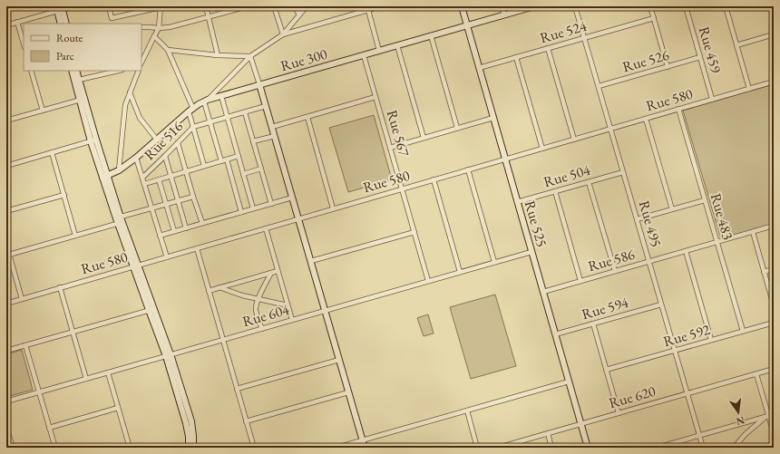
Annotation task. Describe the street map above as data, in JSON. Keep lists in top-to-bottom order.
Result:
{
  "streets": {
    "street": [
      "Rue 524",
      "Rue 459",
      "Rue 300",
      "Rue 526",
      "Rue 580",
      "Rue 567",
      "Rue 516",
      "Rue 504",
      "Rue 483",
      "Rue 525",
      "Rue 495",
      "Rue 586",
      "Rue 594",
      "Rue 604",
      "Rue 592",
      "Rue 620"
    ]
  },
  "crossings": [
    ["Rue 524", "Rue 525"],
    ["Rue 524", "Rue 495"],
    ["Rue 459", "Rue 526"],
    ["Rue 459", "Rue 580"],
    ["Rue 300", "Rue 567"],
    ["Rue 300", "Rue 525"],
    ["Rue 526", "Rue 495"],
    ["Rue 580", "Rue 567"],
    ["Rue 580", "Rue 483"],
    ["Rue 580", "Rue 525"],
    ["Rue 580", "Rue 495"],
    ["Rue 567", "Rue 604"],
    ["Rue 504", "Rue 525"],
    ["Rue 504", "Rue 495"],
    ["Rue 483", "Rue 586"],
    ["Rue 483", "Rue 592"],
    ["Rue 525", "Rue 586"],
    ["Rue 525", "Rue 594"],
    ["Rue 525", "Rue 604"],
    ["Rue 525", "Rue 620"],
    ["Rue 495", "Rue 586"],
    ["Rue 495", "Rue 594"],
    ["Rue 495", "Rue 592"],
    ["Rue 495", "Rue 620"]
  ],
  "legend": ["Route", "Parc"],
  "north": "bottom"
}
